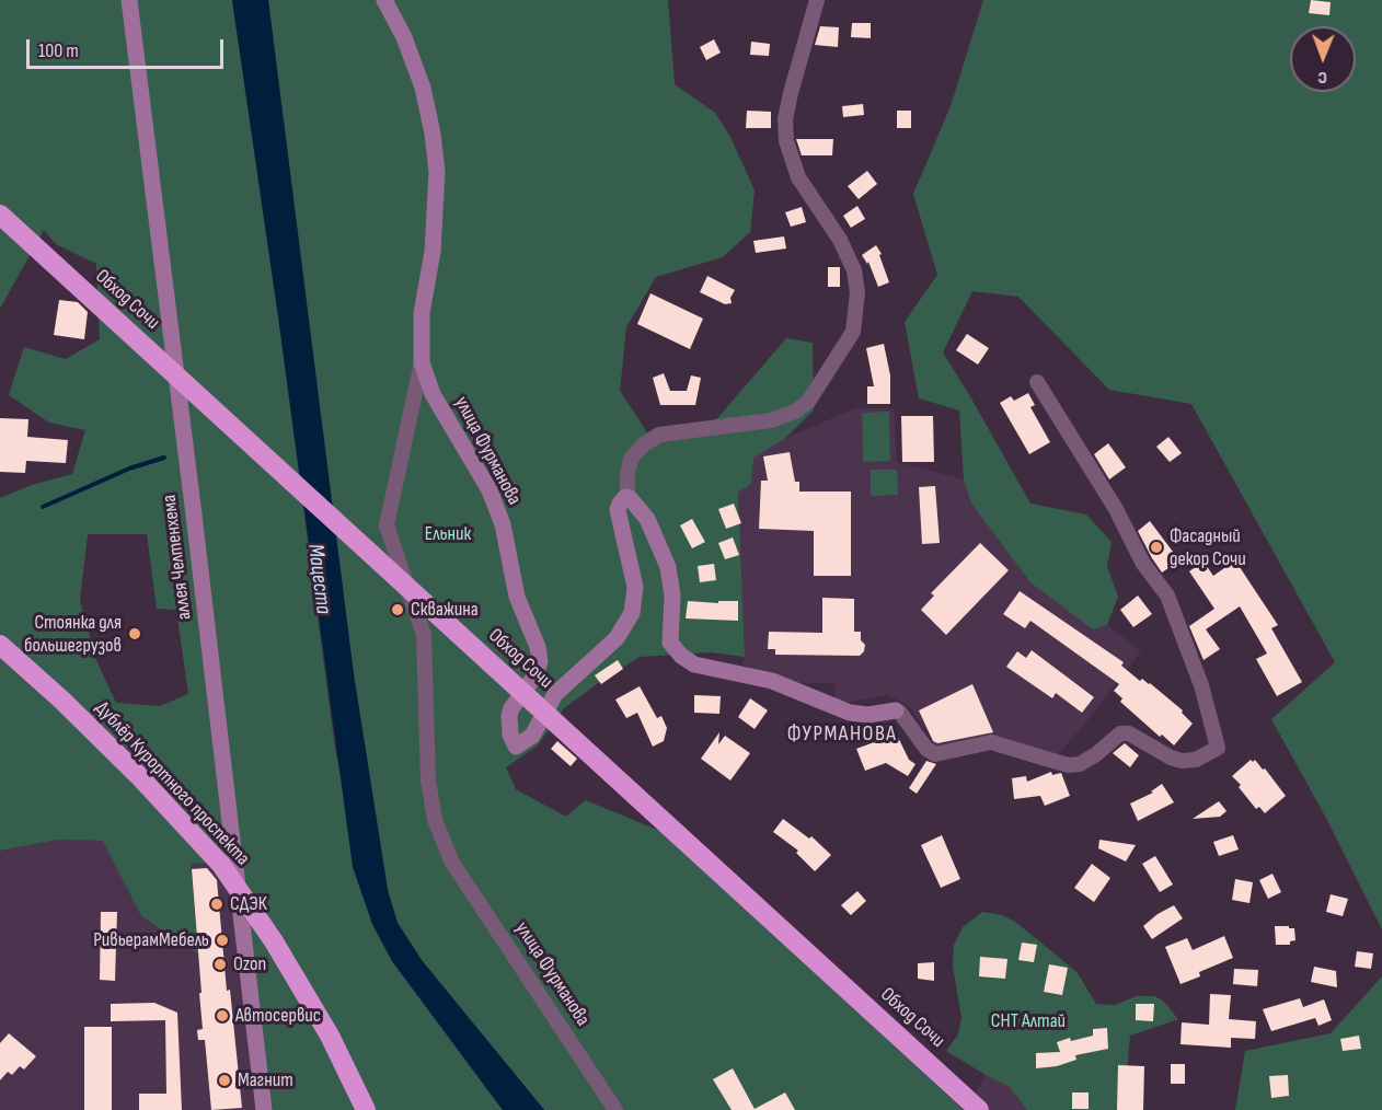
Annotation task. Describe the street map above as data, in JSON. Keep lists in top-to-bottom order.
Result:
{
  "streets": {
    "highway": ["Обход Сочи", "Дублёр Курортного проспекта"],
    "street": ["улица Фурманова", "аллея Челтенхема"]
  },
  "districts": ["ФУРМАНОВА"],
  "water": ["Мацеста"],
  "parks": ["Ельник", "СНТ Алтай"],
  "places": [
    "Фасадный декор Сочи",
    "Скважина",
    "Стоянка для большегрузов",
    "СДЭК",
    "РивьерамМебель",
    "Ozon",
    "Автосервис",
    "Магнит"
  ],
  "scale_bar": "100 m",
  "north": "bottom"
}
